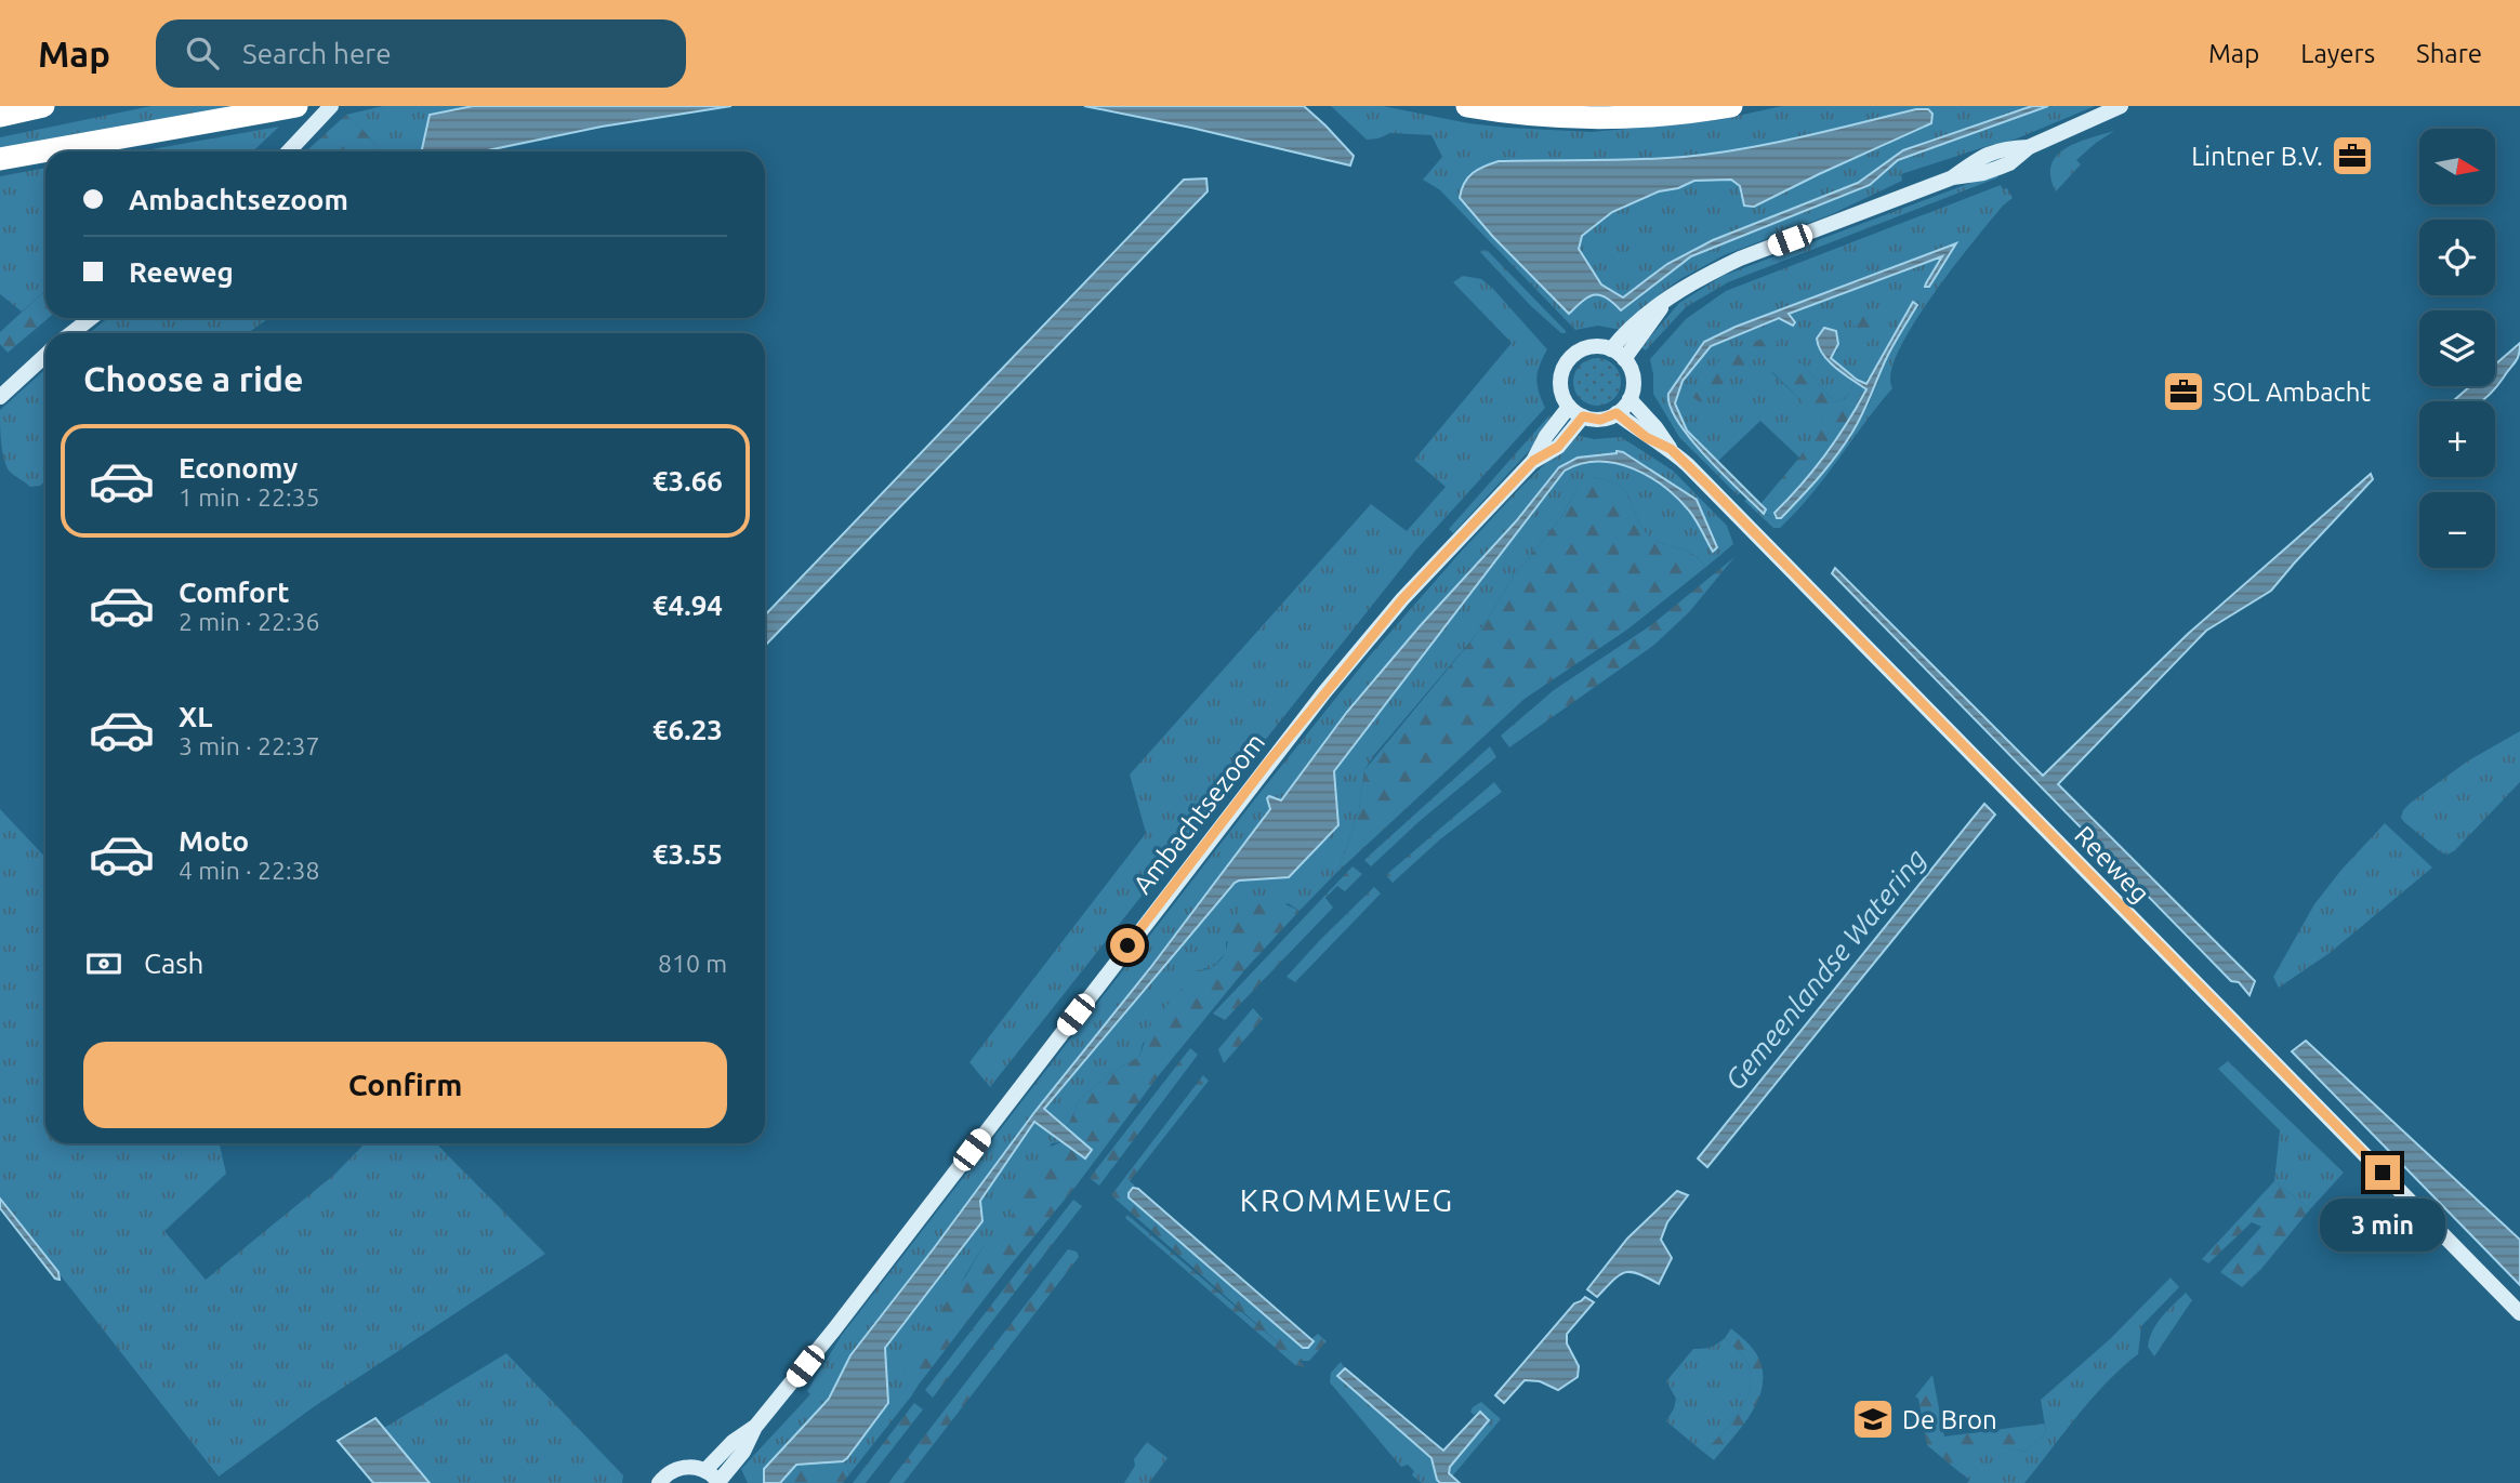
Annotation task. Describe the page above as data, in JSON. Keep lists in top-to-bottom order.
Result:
{
  "streets": {
    "street": ["Ambachtsezoom", "Reeweg"]
  },
  "crossings": [
    ["Ambachtsezoom", "Reeweg"]
  ],
  "districts": ["KROMMEWEG"],
  "water": ["Gemeenlandse Watering"],
  "places": {
    "office": ["Lintner B.V.", "SOL Ambacht"],
    "school or university": ["De Bron"]
  },
  "north": "right",
  "page": {
    "header": "Map",
    "search": "Search here",
    "nav": ["Map", "Layers", "Share"],
    "map_buttons": ["+", "−"],
    "banner": ["Ambachtsezoom", "Reeweg"],
    "heading": "Choose a ride",
    "list": [
      {
        "name": "Economy",
        "note": "1 min · 22:35",
        "value": "€3.66"
      },
      {
        "name": "Comfort",
        "note": "2 min · 22:36",
        "value": "€4.94"
      },
      {
        "name": "XL",
        "note": "3 min · 22:37",
        "value": "€6.23"
      },
      {
        "name": "Moto",
        "note": "4 min · 22:38",
        "value": "€3.55"
      }
    ],
    "pay": ["Cash", "810 m"],
    "buttons": "Confirm",
    "bubble": "3 min"
  }
}
